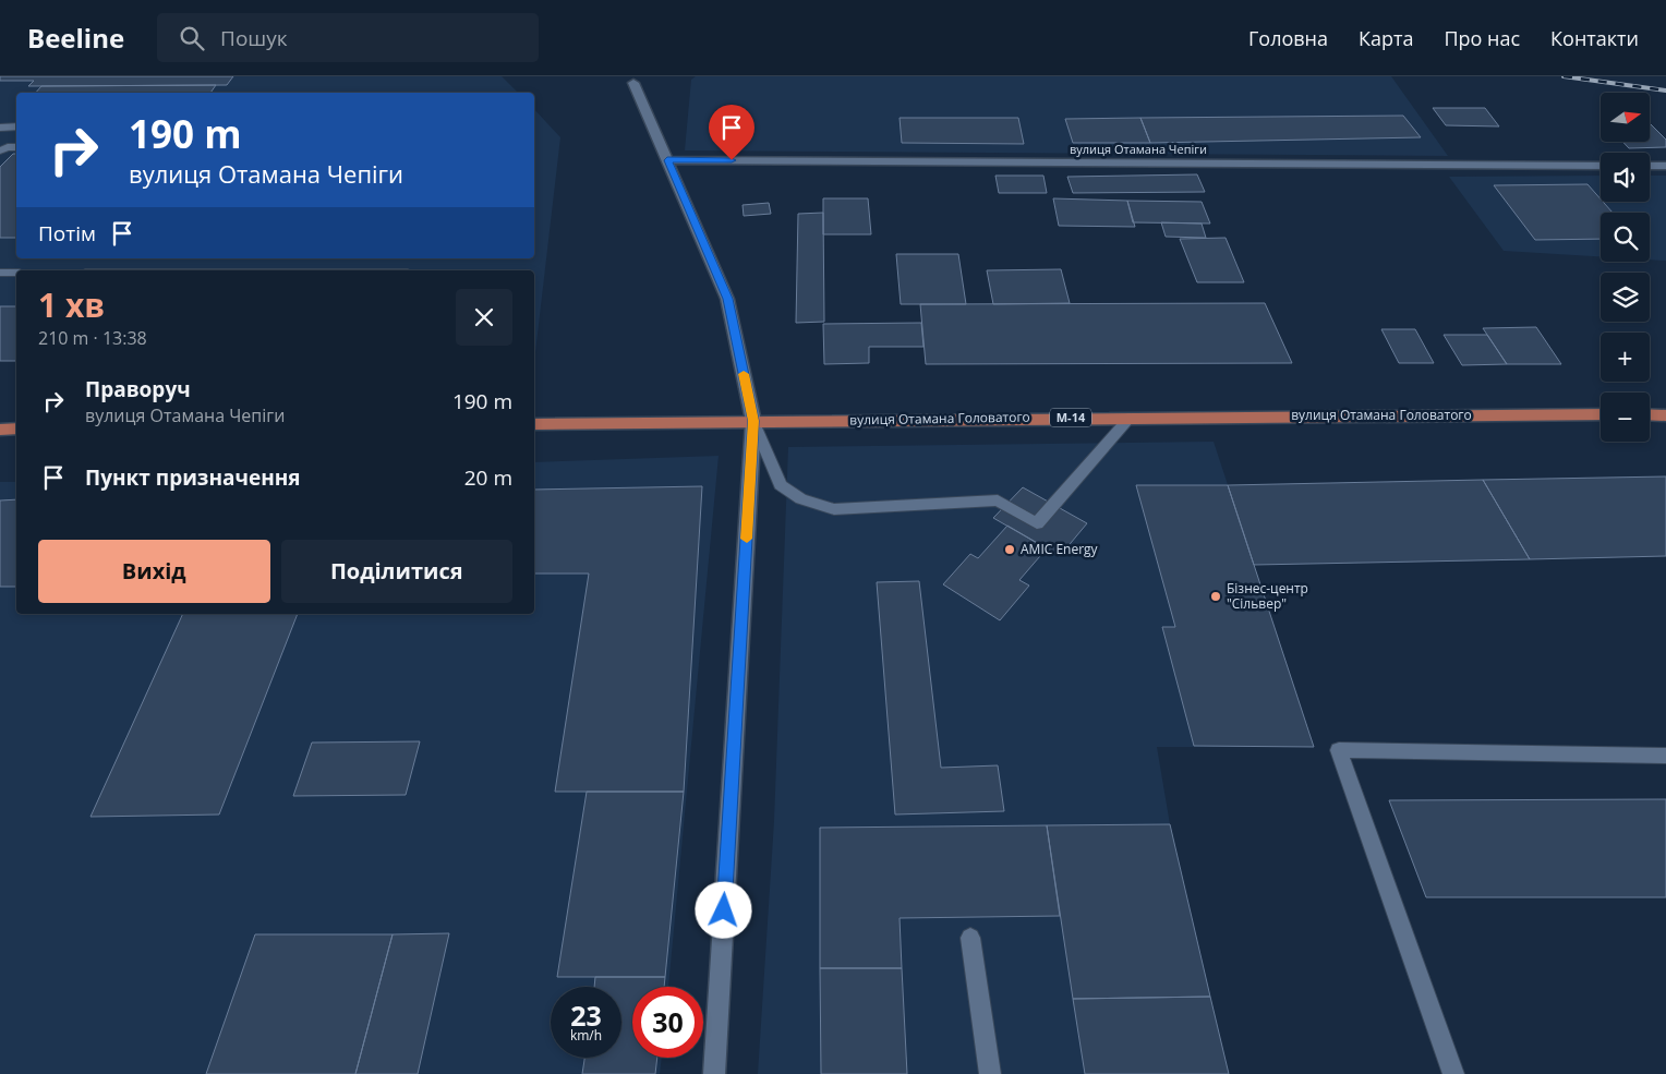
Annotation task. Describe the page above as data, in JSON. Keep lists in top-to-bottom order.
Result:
{
  "streets": {
    "main road": ["вулиця Отамана Головатого", "М-14"],
    "street": ["вулиця Отамана Чепіги"]
  },
  "places": ["AMIC Energy", "Бізнес-центр \"Сільвер\""],
  "north": "right",
  "page": {
    "header": "Beeline",
    "search": "Пошук",
    "nav": [
      "Головна",
      "Карта",
      "Про нас",
      "Контакти"
    ],
    "map_buttons": ["+", "−"],
    "turn": ["190 m", "вулиця Отамана Чепіги"],
    "then": "Потім",
    "heading": ["1 хв", "210 m · 13:38"],
    "list": [
      {
        "name": "Праворуч",
        "note": "вулиця Отамана Чепіги",
        "value": "190 m"
      },
      {
        "name": "Пункт призначення",
        "value": "20 m"
      }
    ],
    "buttons": ["Вихід", "Поділитися"],
    "speed": "23 km/h",
    "limit": "30"
  }
}
